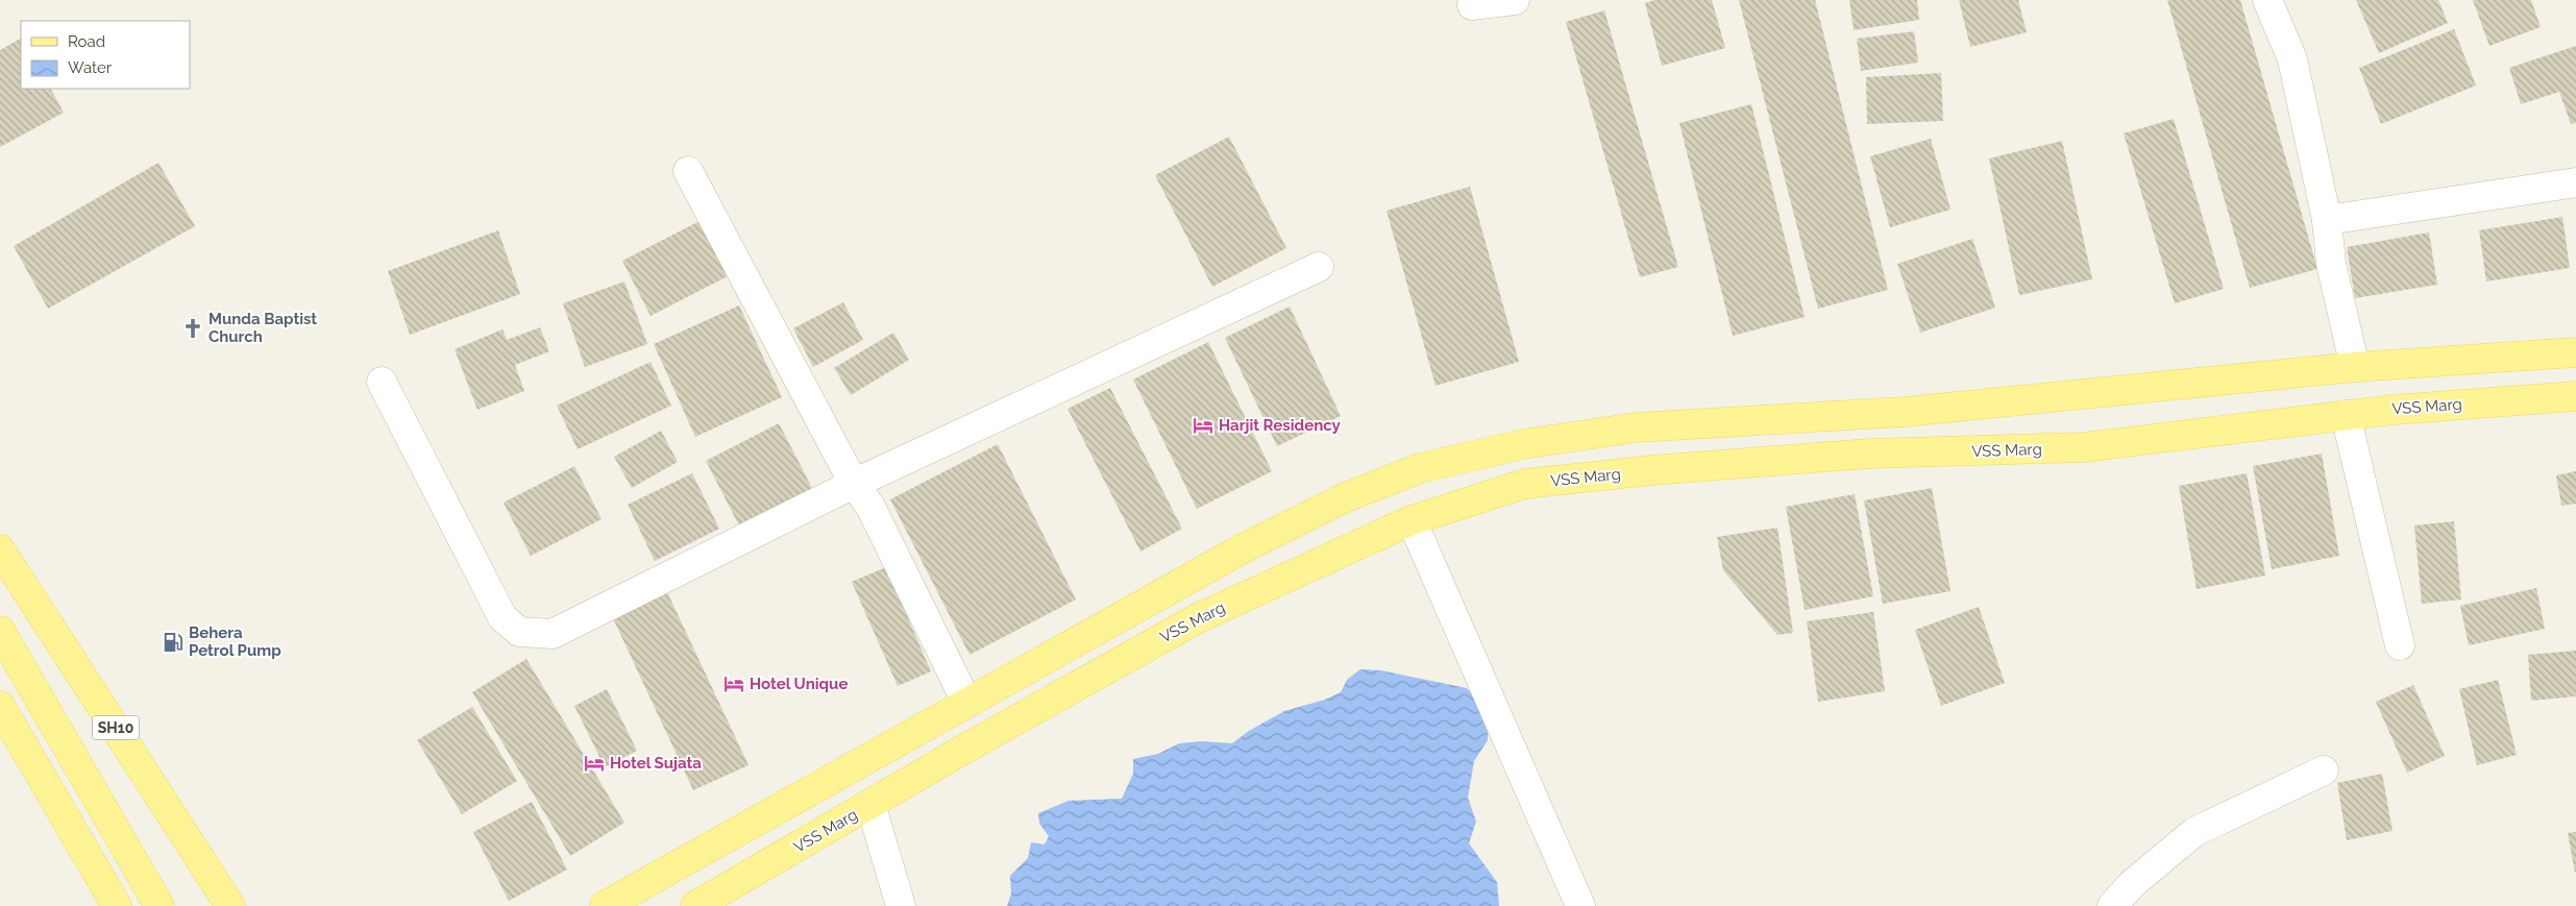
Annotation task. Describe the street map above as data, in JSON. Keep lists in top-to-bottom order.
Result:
{
  "streets": {
    "main road": ["VSS Marg", "SH10"]
  },
  "places": {
    "church": ["Munda Baptist Church"],
    "hotel": ["Harjit Residency", "Hotel Unique", "Hotel Sujata"],
    "fuel station": ["Behera Petrol Pump"]
  },
  "legend": ["Road", "Water"]
}
